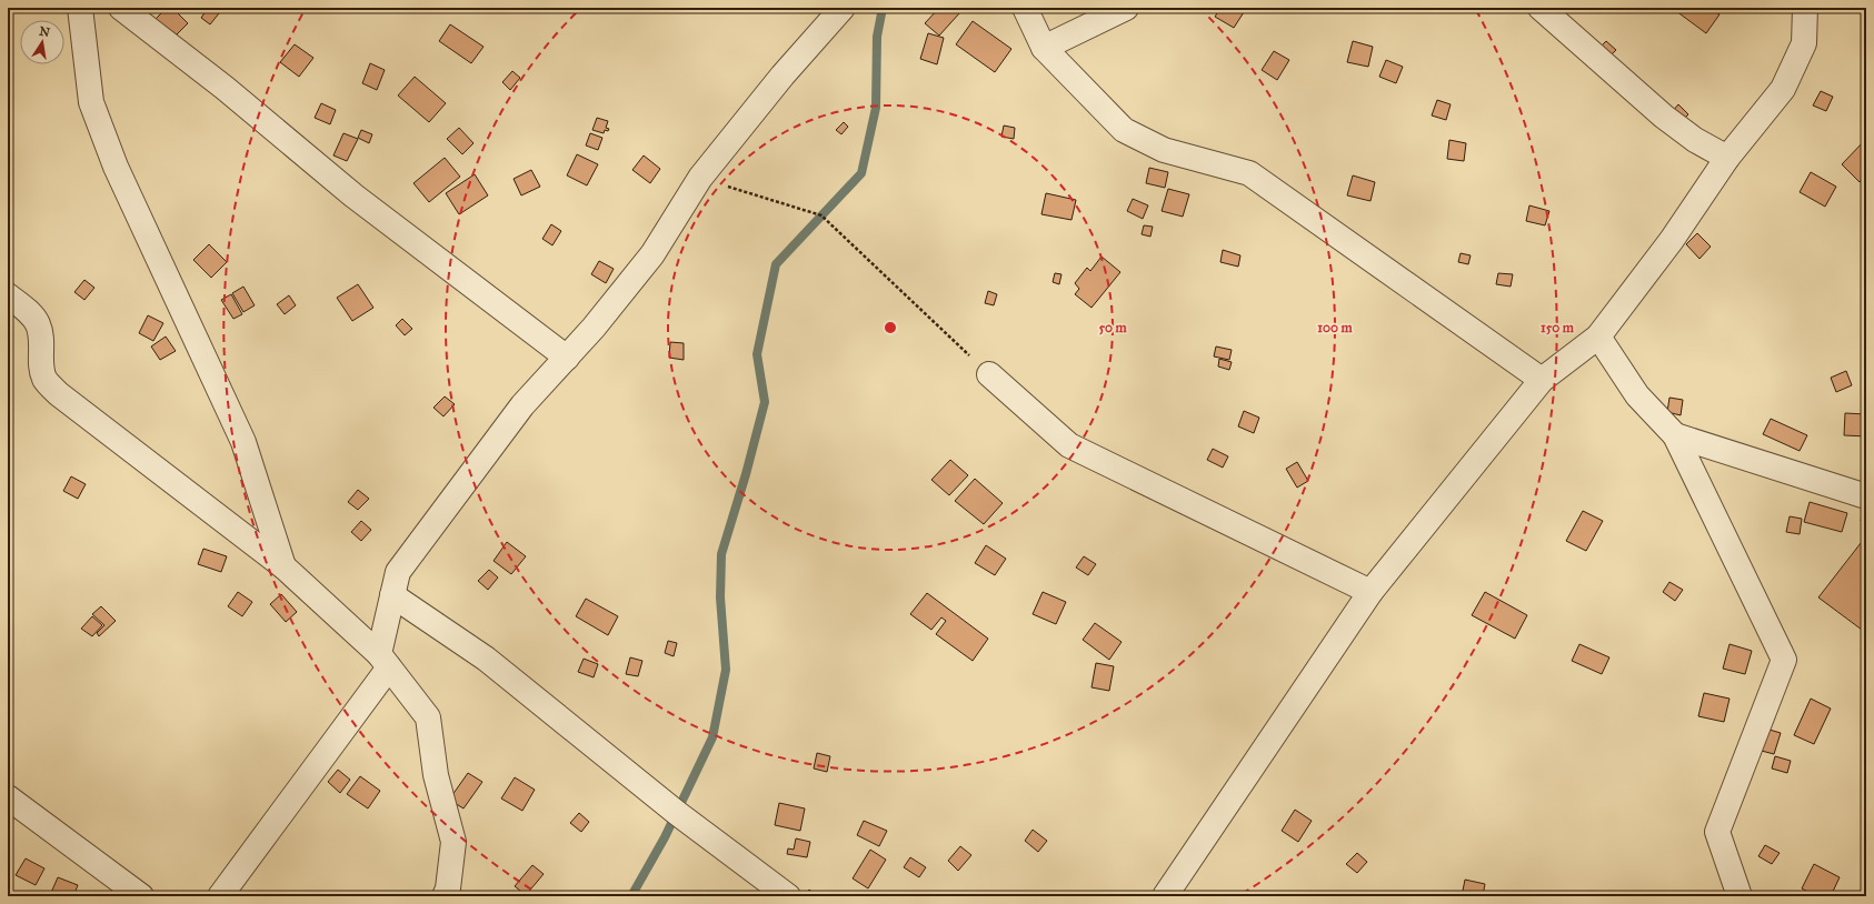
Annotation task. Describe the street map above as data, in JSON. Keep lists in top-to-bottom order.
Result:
{
  "north": "top",
  "rings": ["50 m", "100 m", "150 m"]
}
